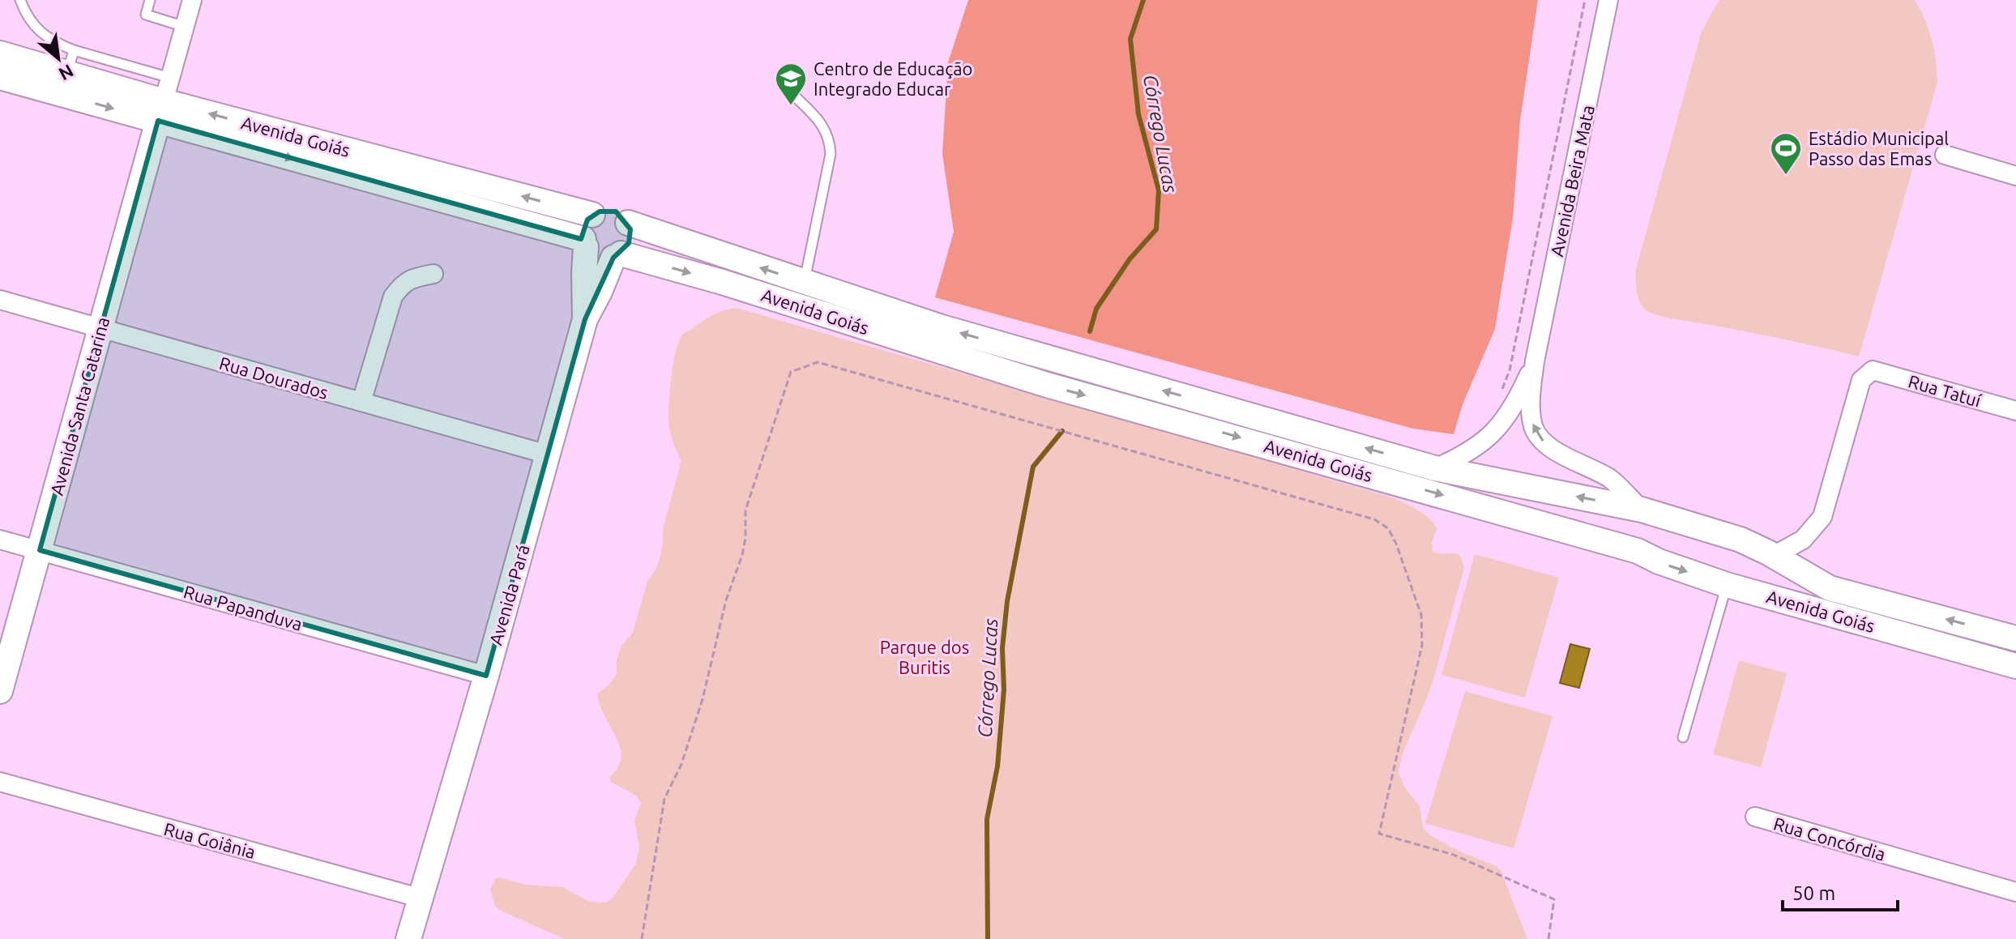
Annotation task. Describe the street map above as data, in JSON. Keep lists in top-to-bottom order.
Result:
{
  "streets": {
    "main road": ["Avenida Goiás", "Avenida Santa Catarina", "Avenida Pará"],
    "street": [
      "Avenida Beira Mata",
      "Rua Dourados",
      "Rua Tatuí",
      "Rua Papanduva",
      "Rua Concórdia",
      "Rua Goiânia"
    ]
  },
  "crossings": [
    ["Avenida Goiás", "Avenida Beira Mata"],
    ["Avenida Goiás", "Rua Tatuí"],
    ["Avenida Goiás", "Avenida Santa Catarina"],
    ["Avenida Goiás", "Avenida Pará"],
    ["Rua Dourados", "Avenida Santa Catarina"],
    ["Rua Dourados", "Avenida Pará"],
    ["Avenida Santa Catarina", "Rua Papanduva"],
    ["Avenida Pará", "Rua Papanduva"],
    ["Avenida Pará", "Rua Goiânia"]
  ],
  "water": ["Córrego Lucas"],
  "parks": ["Parque dos Buritis"],
  "places": {
    "school or university": ["Centro de Educação Integrado Educar"],
    "sports": ["Estádio Municipal Passo das Emas"]
  },
  "scale_bar": "50 m",
  "north": "bottom right"
}
